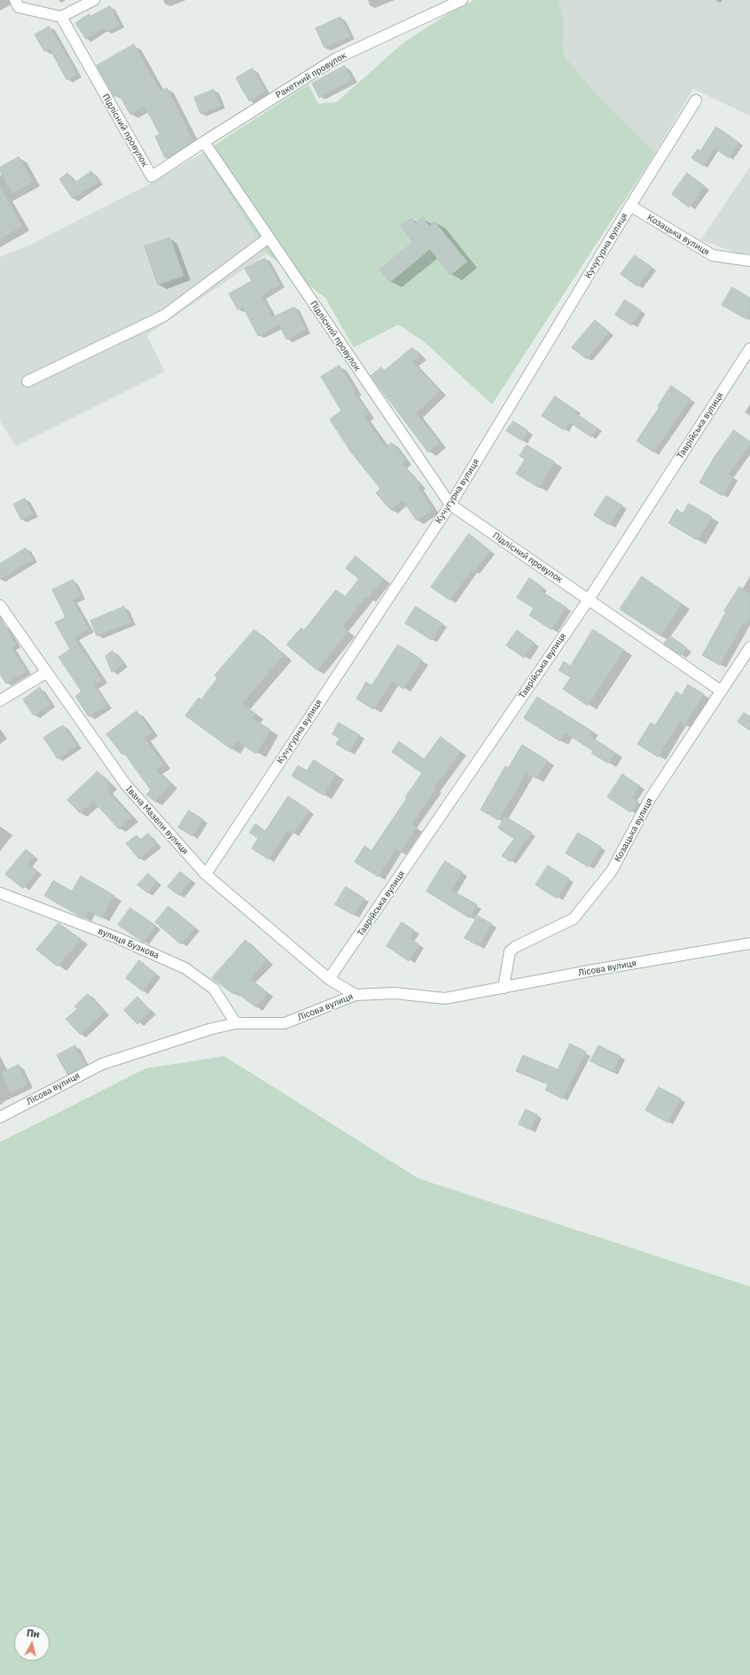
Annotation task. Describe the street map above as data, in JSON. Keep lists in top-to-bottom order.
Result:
{
  "streets": {
    "street": [
      "Ракетний провулок",
      "Підлісний провулок",
      "Козацька вулиця",
      "Кучугурна вулиця",
      "Таврійська вулиця",
      "Івана Мазепи вулиця",
      "вулиця Бузкова",
      "Лісова вулиця"
    ]
  },
  "crossings": [
    ["Ракетний провулок", "Підлісний провулок"],
    ["Підлісний провулок", "Козацька вулиця"],
    ["Підлісний провулок", "Кучугурна вулиця"],
    ["Підлісний провулок", "Таврійська вулиця"],
    ["Козацька вулиця", "Кучугурна вулиця"],
    ["Козацька вулиця", "Лісова вулиця"],
    ["Кучугурна вулиця", "Івана Мазепи вулиця"],
    ["Таврійська вулиця", "Івана Мазепи вулиця"],
    ["Івана Мазепи вулиця", "Лісова вулиця"],
    ["вулиця Бузкова", "Лісова вулиця"]
  ],
  "north": "top"
}
